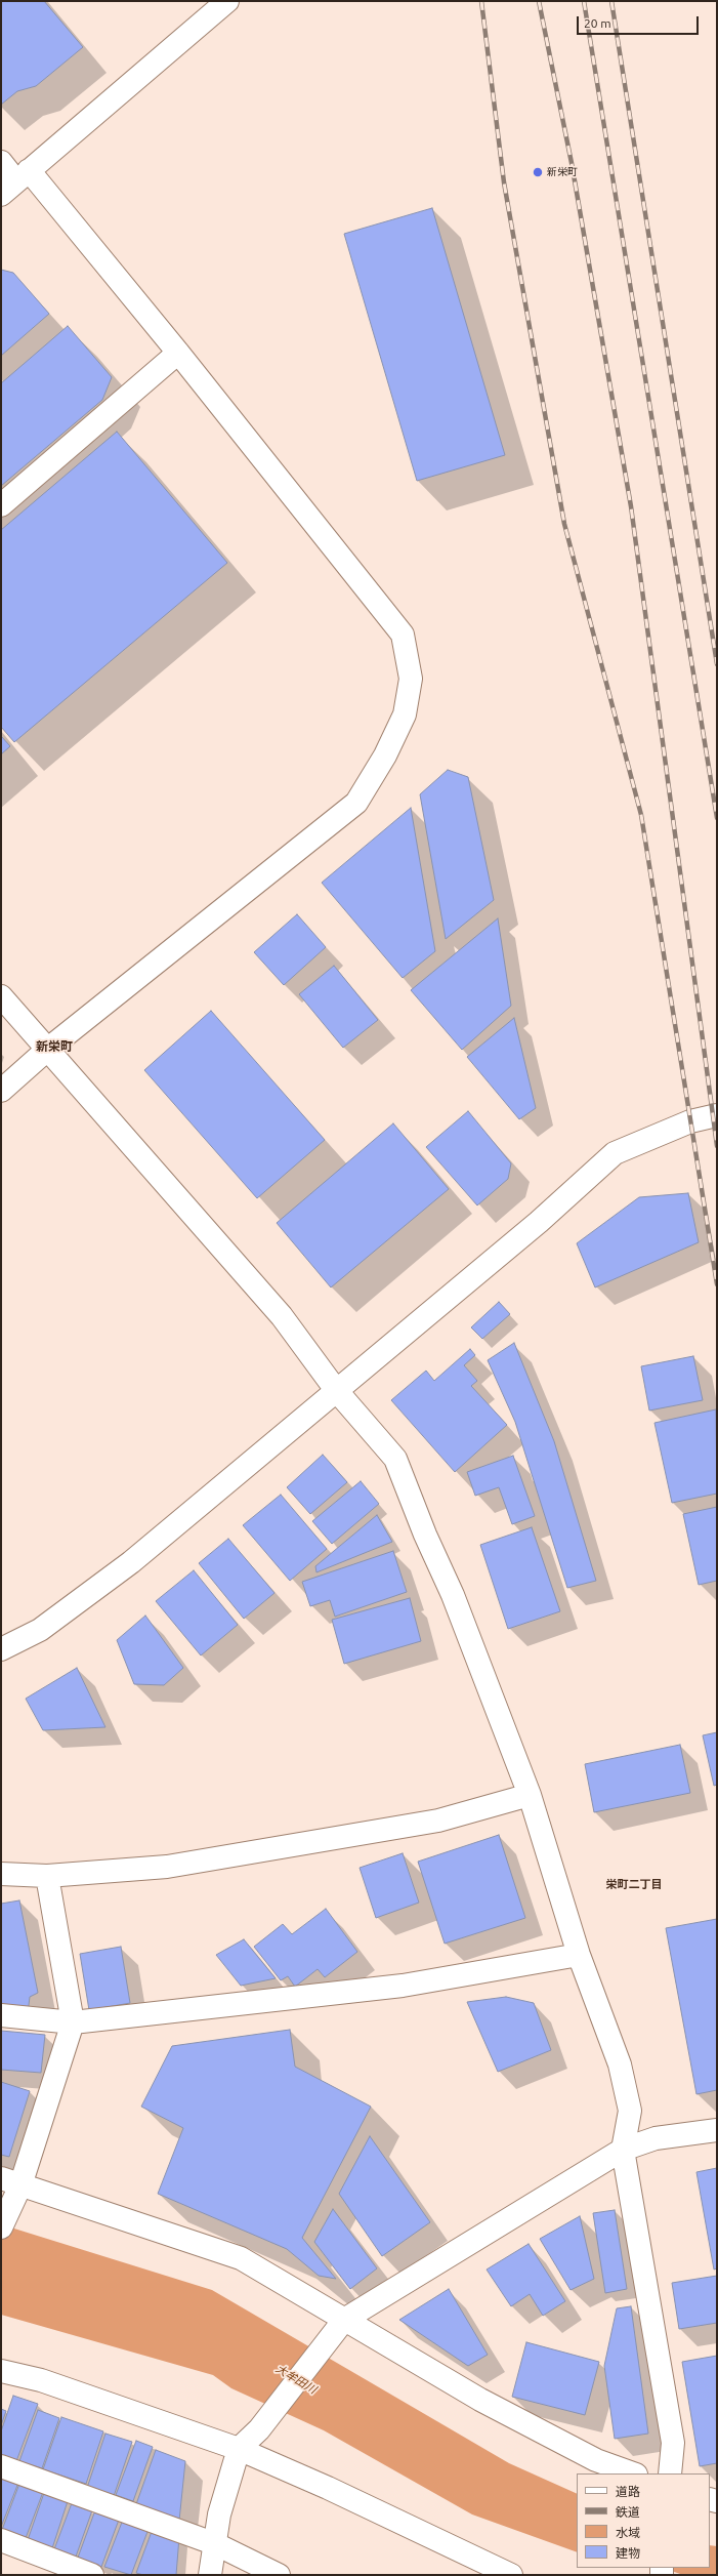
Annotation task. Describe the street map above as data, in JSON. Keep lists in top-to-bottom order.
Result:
{
  "districts": ["新栄町", "栄町二丁目"],
  "water": ["大牟田川"],
  "places": ["新栄町"],
  "legend": [
    "道路",
    "鉄道",
    "水域",
    "建物"
  ],
  "scale_bar": "20 m"
}
